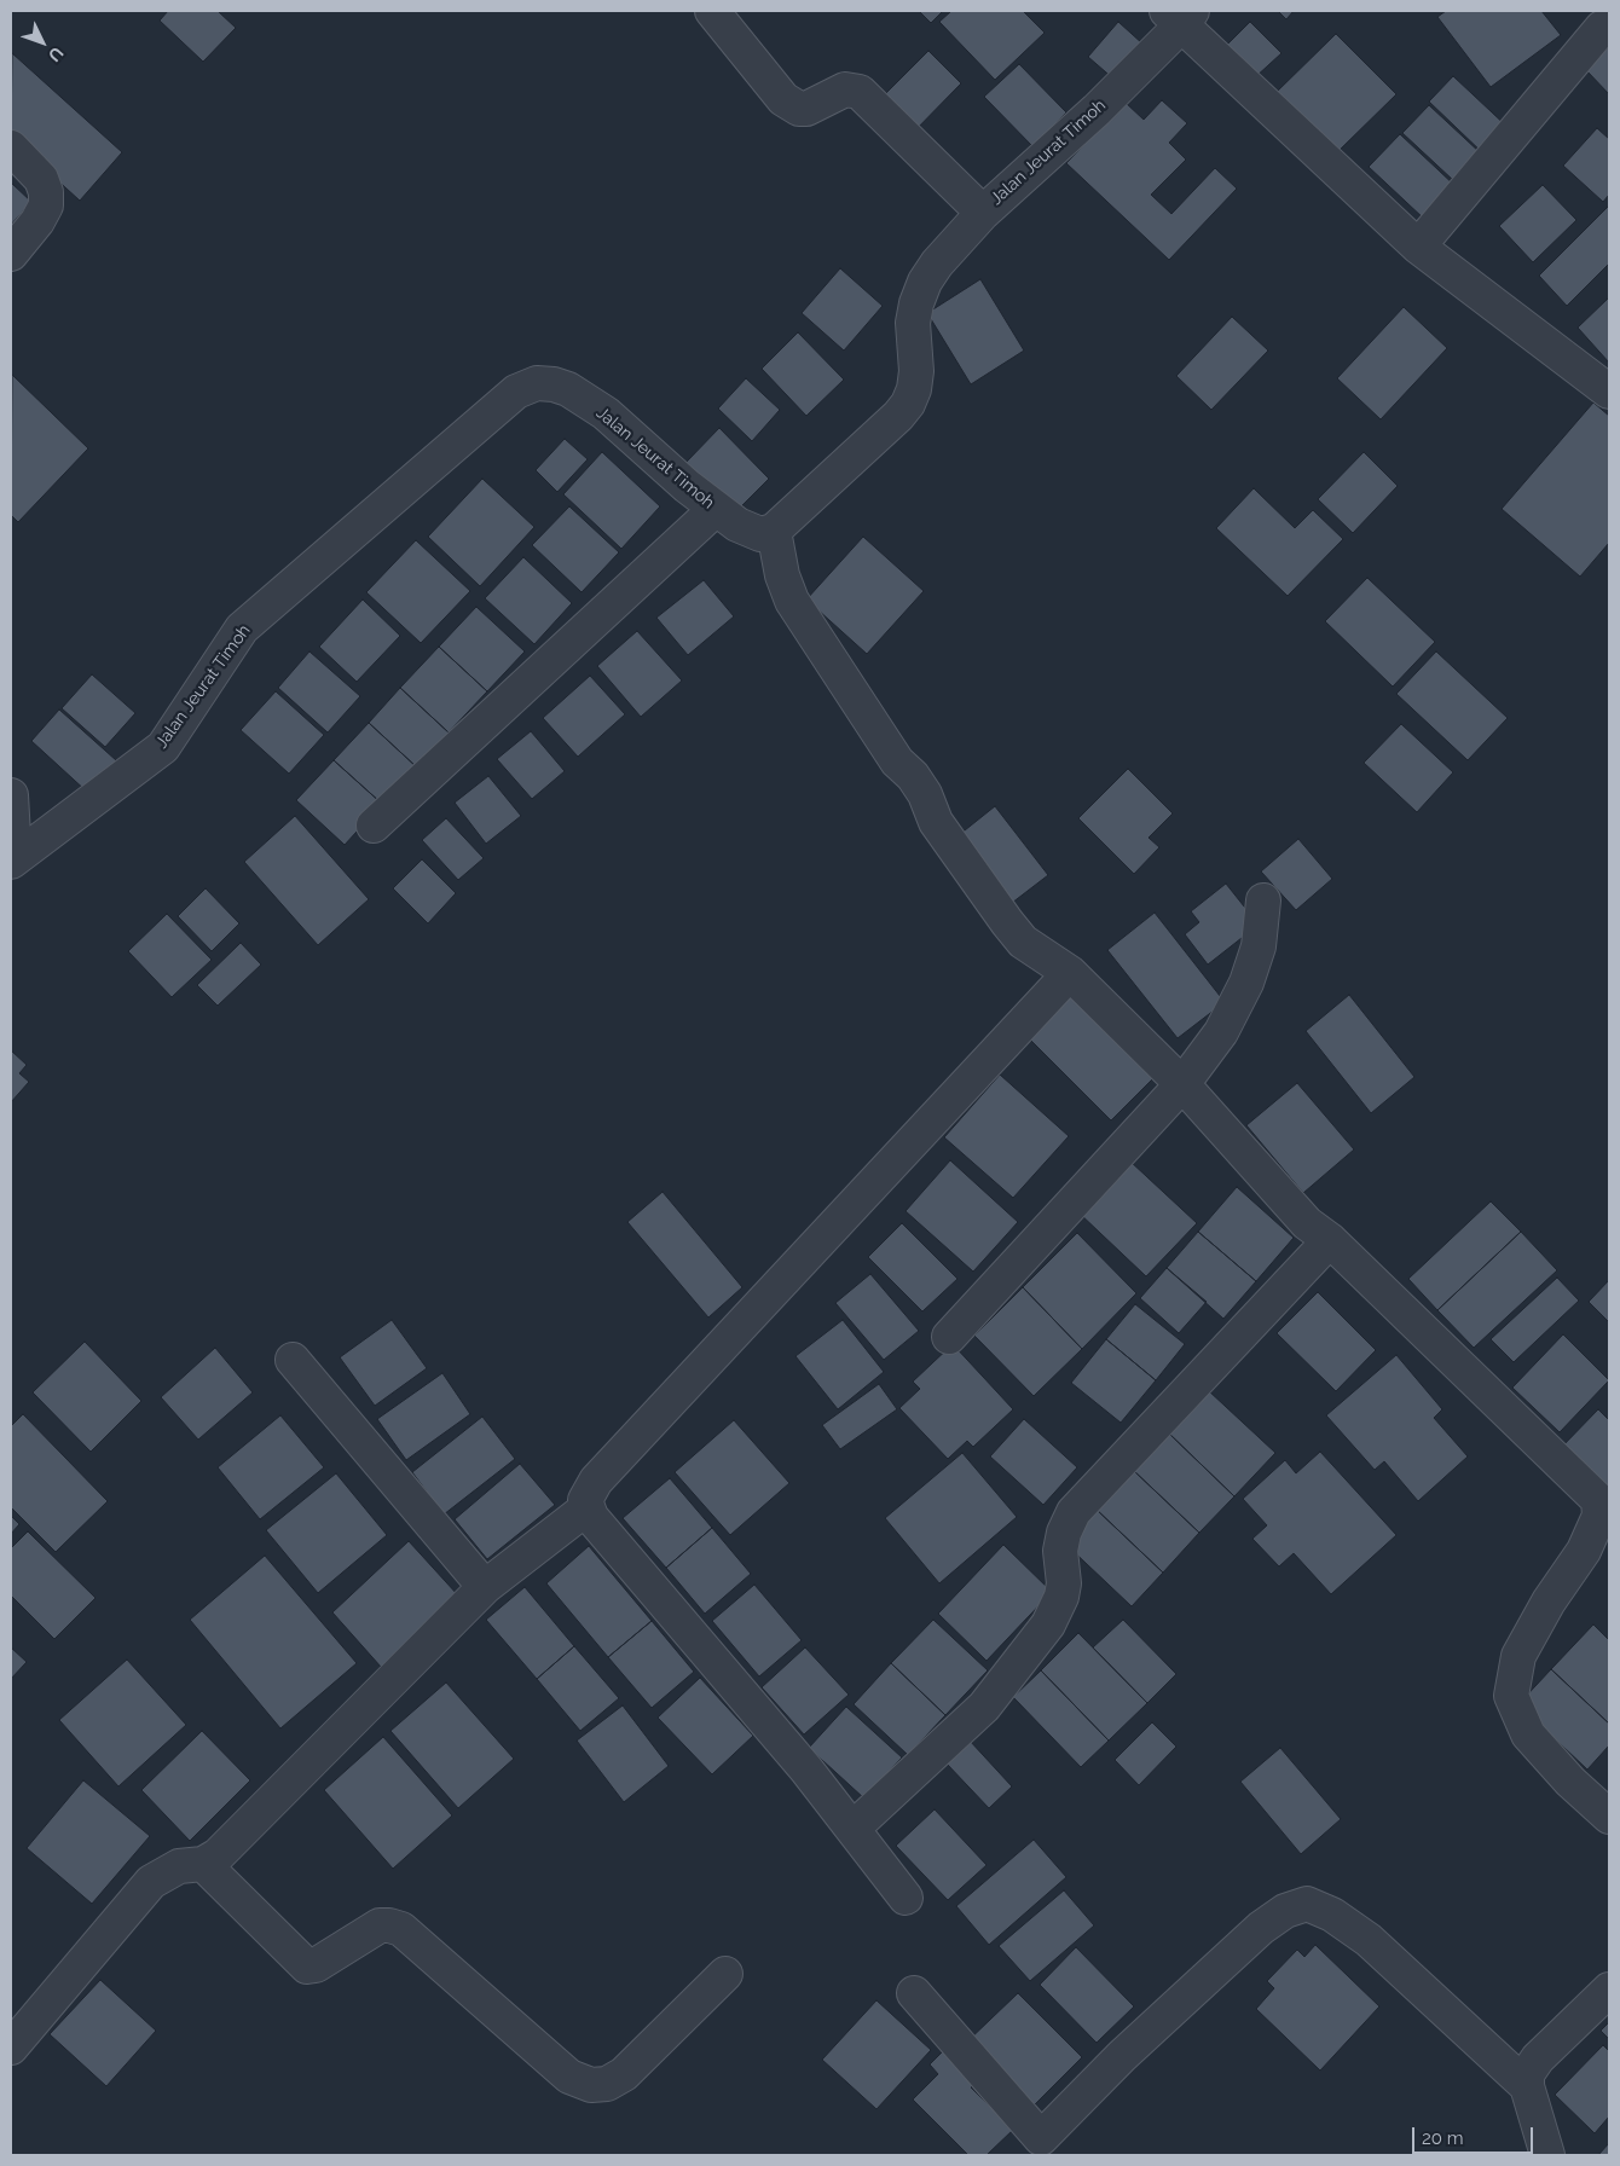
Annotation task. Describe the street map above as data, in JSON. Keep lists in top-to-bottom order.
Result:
{
  "streets": {
    "street": ["Jalan Jeurat Timoh"]
  },
  "scale_bar": "20 m",
  "north": "bottom right"
}
